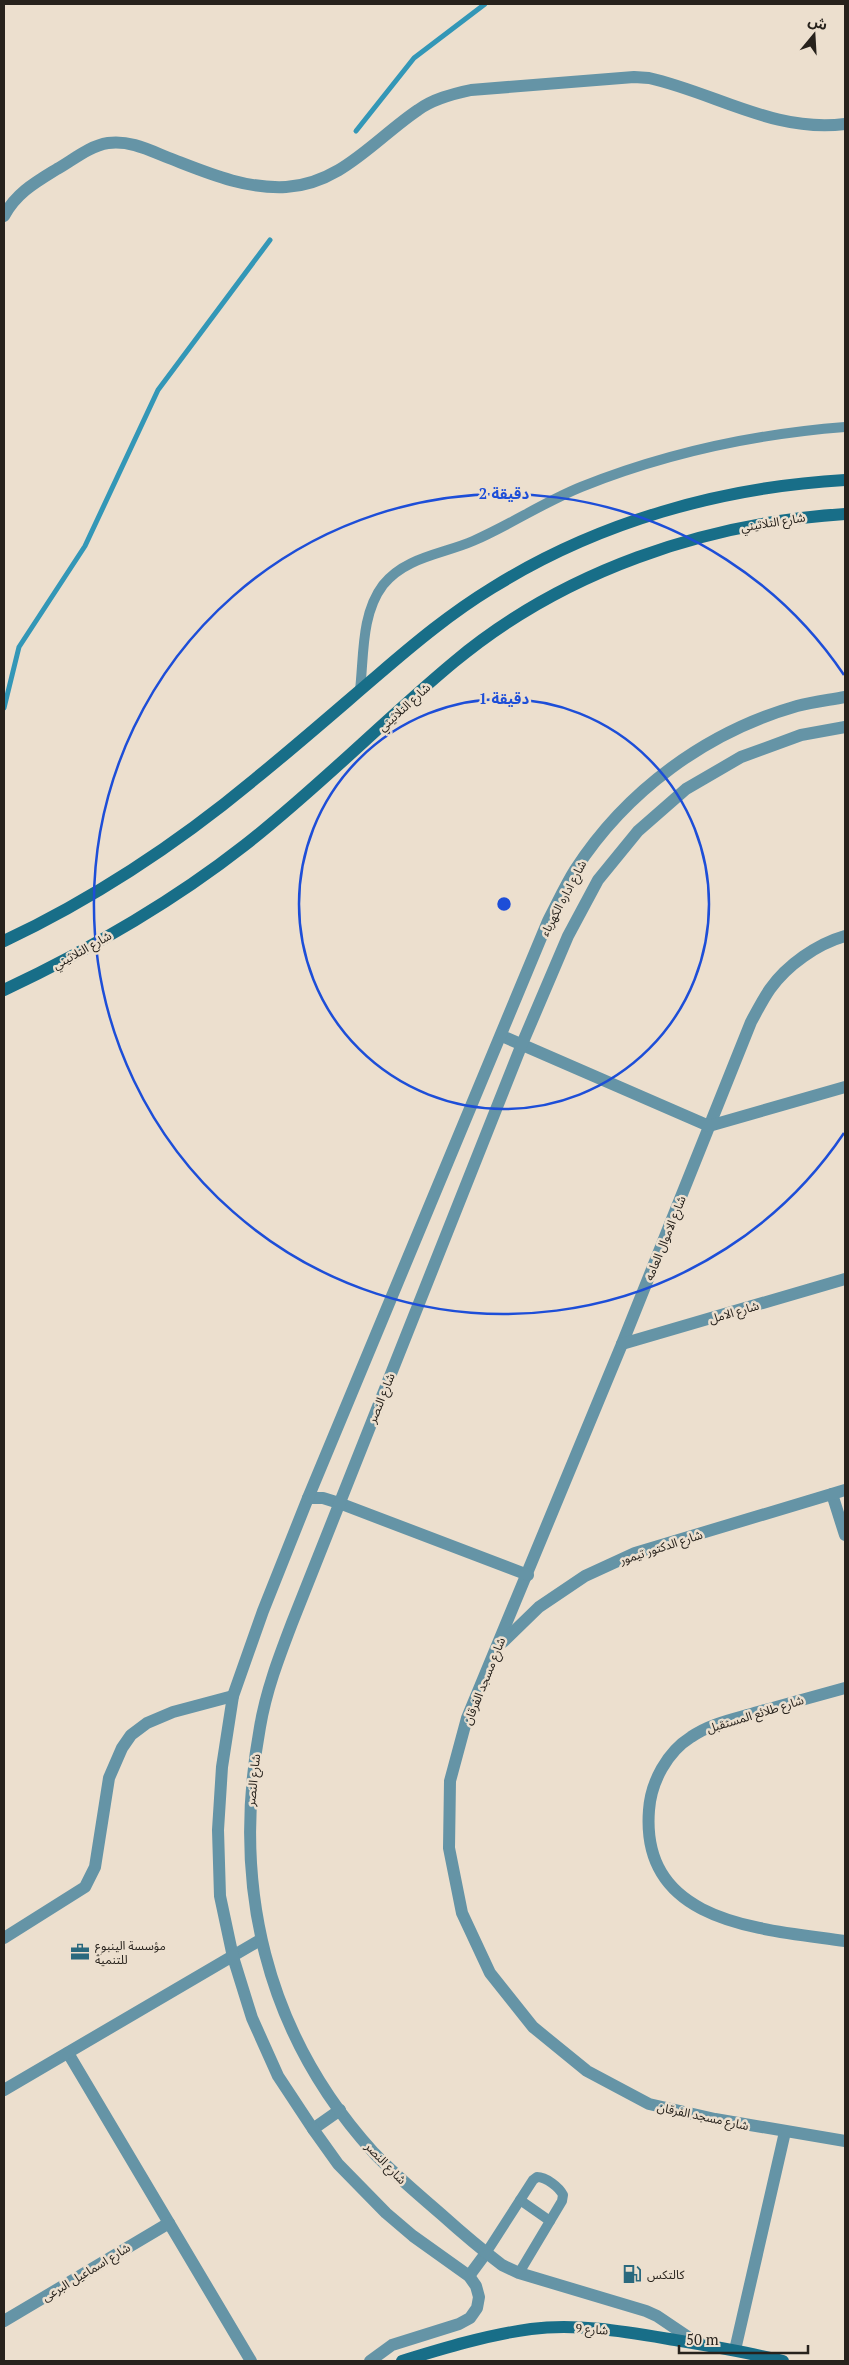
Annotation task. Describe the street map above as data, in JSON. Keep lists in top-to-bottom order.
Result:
{
  "streets": {
    "main road": ["شارع التلاتيني", "شارع 9"],
    "street": [
      "شارع اداره الكهرباء",
      "شارع الاموال العامه",
      "شارع الامل",
      "شارع النصر",
      "شارع الدكتور تيمور",
      "شارع مسجد الفرقان",
      "شارع طلائع المستقبل",
      "شارع اسماعيل البرعى"
    ]
  },
  "crossings": [
    ["شارع اداره الكهرباء", "شارع النصر"],
    ["شارع الاموال العامه", "شارع الامل"],
    ["شارع الاموال العامه", "شارع مسجد الفرقان"],
    ["شارع النصر", "شارع 9"],
    ["شارع الدكتور تيمور", "شارع مسجد الفرقان"]
  ],
  "places": {
    "office": ["مؤسسة الينبوع للتنمية"],
    "fuel station": ["كالتكس"]
  },
  "scale_bar": "50 m",
  "north": "top",
  "rings": ["2 دقيقة", "1 دقيقة"]
}
